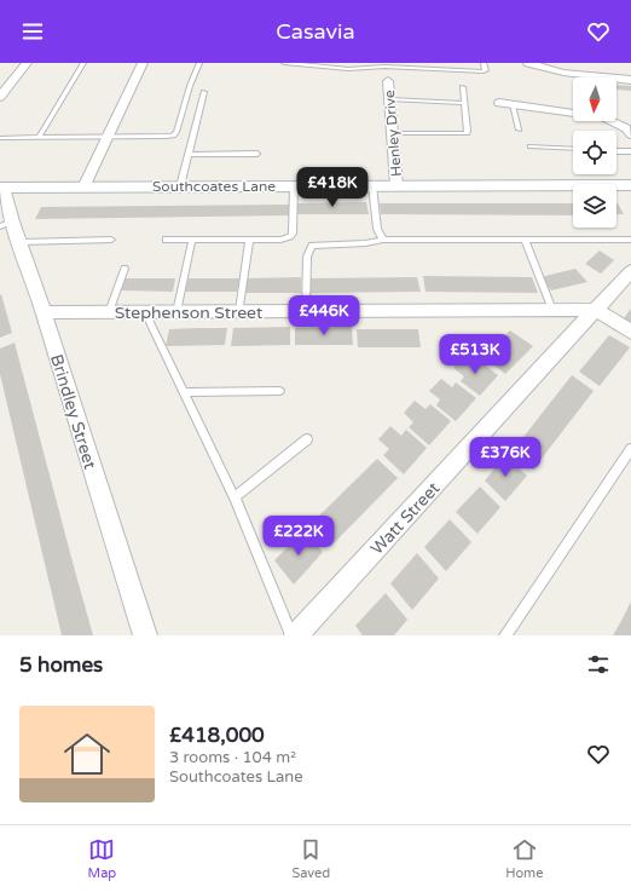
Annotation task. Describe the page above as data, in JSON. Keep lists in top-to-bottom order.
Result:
{
  "streets": {
    "street": [
      "Henley Drive",
      "Southcoates Lane",
      "Stephenson Street",
      "Brindley Street",
      "Watt Street"
    ]
  },
  "crossings": [
    ["Henley Drive", "Southcoates Lane"],
    ["Southcoates Lane", "Brindley Street"],
    ["Stephenson Street", "Brindley Street"],
    ["Stephenson Street", "Watt Street"]
  ],
  "north": "bottom",
  "page": {
    "header": "Casavia",
    "price": [
      "£418K",
      "£446K",
      "£513K",
      "£376K",
      "£222K"
    ],
    "heading": "5 homes",
    "list": [
      {
        "name": "£418,000",
        "note": "3 rooms · 104 m² · Southcoates Lane"
      }
    ],
    "tabs": ["Map", "Saved", "Home"]
  }
}
